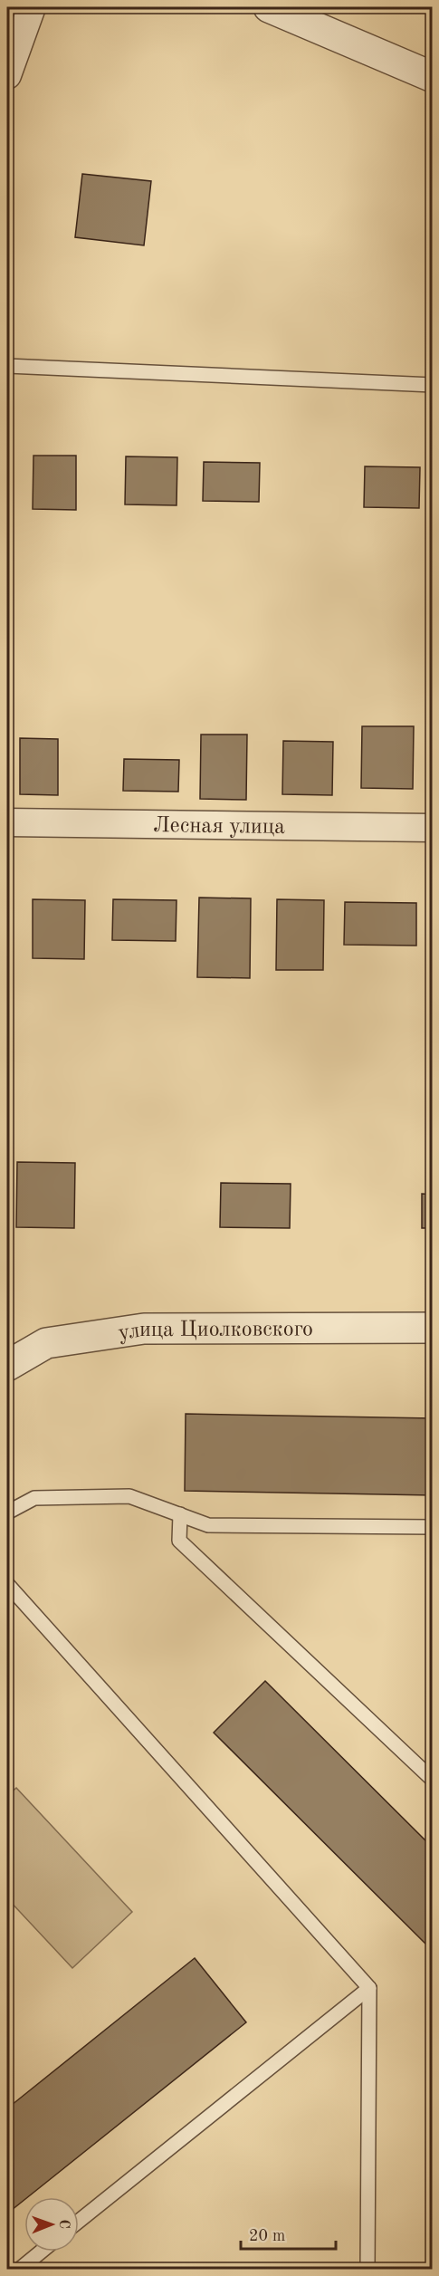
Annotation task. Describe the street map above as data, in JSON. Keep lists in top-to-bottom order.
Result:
{
  "streets": {
    "street": ["Лесная улица", "улица Циолковского"]
  },
  "scale_bar": "20 m",
  "north": "right"
}
